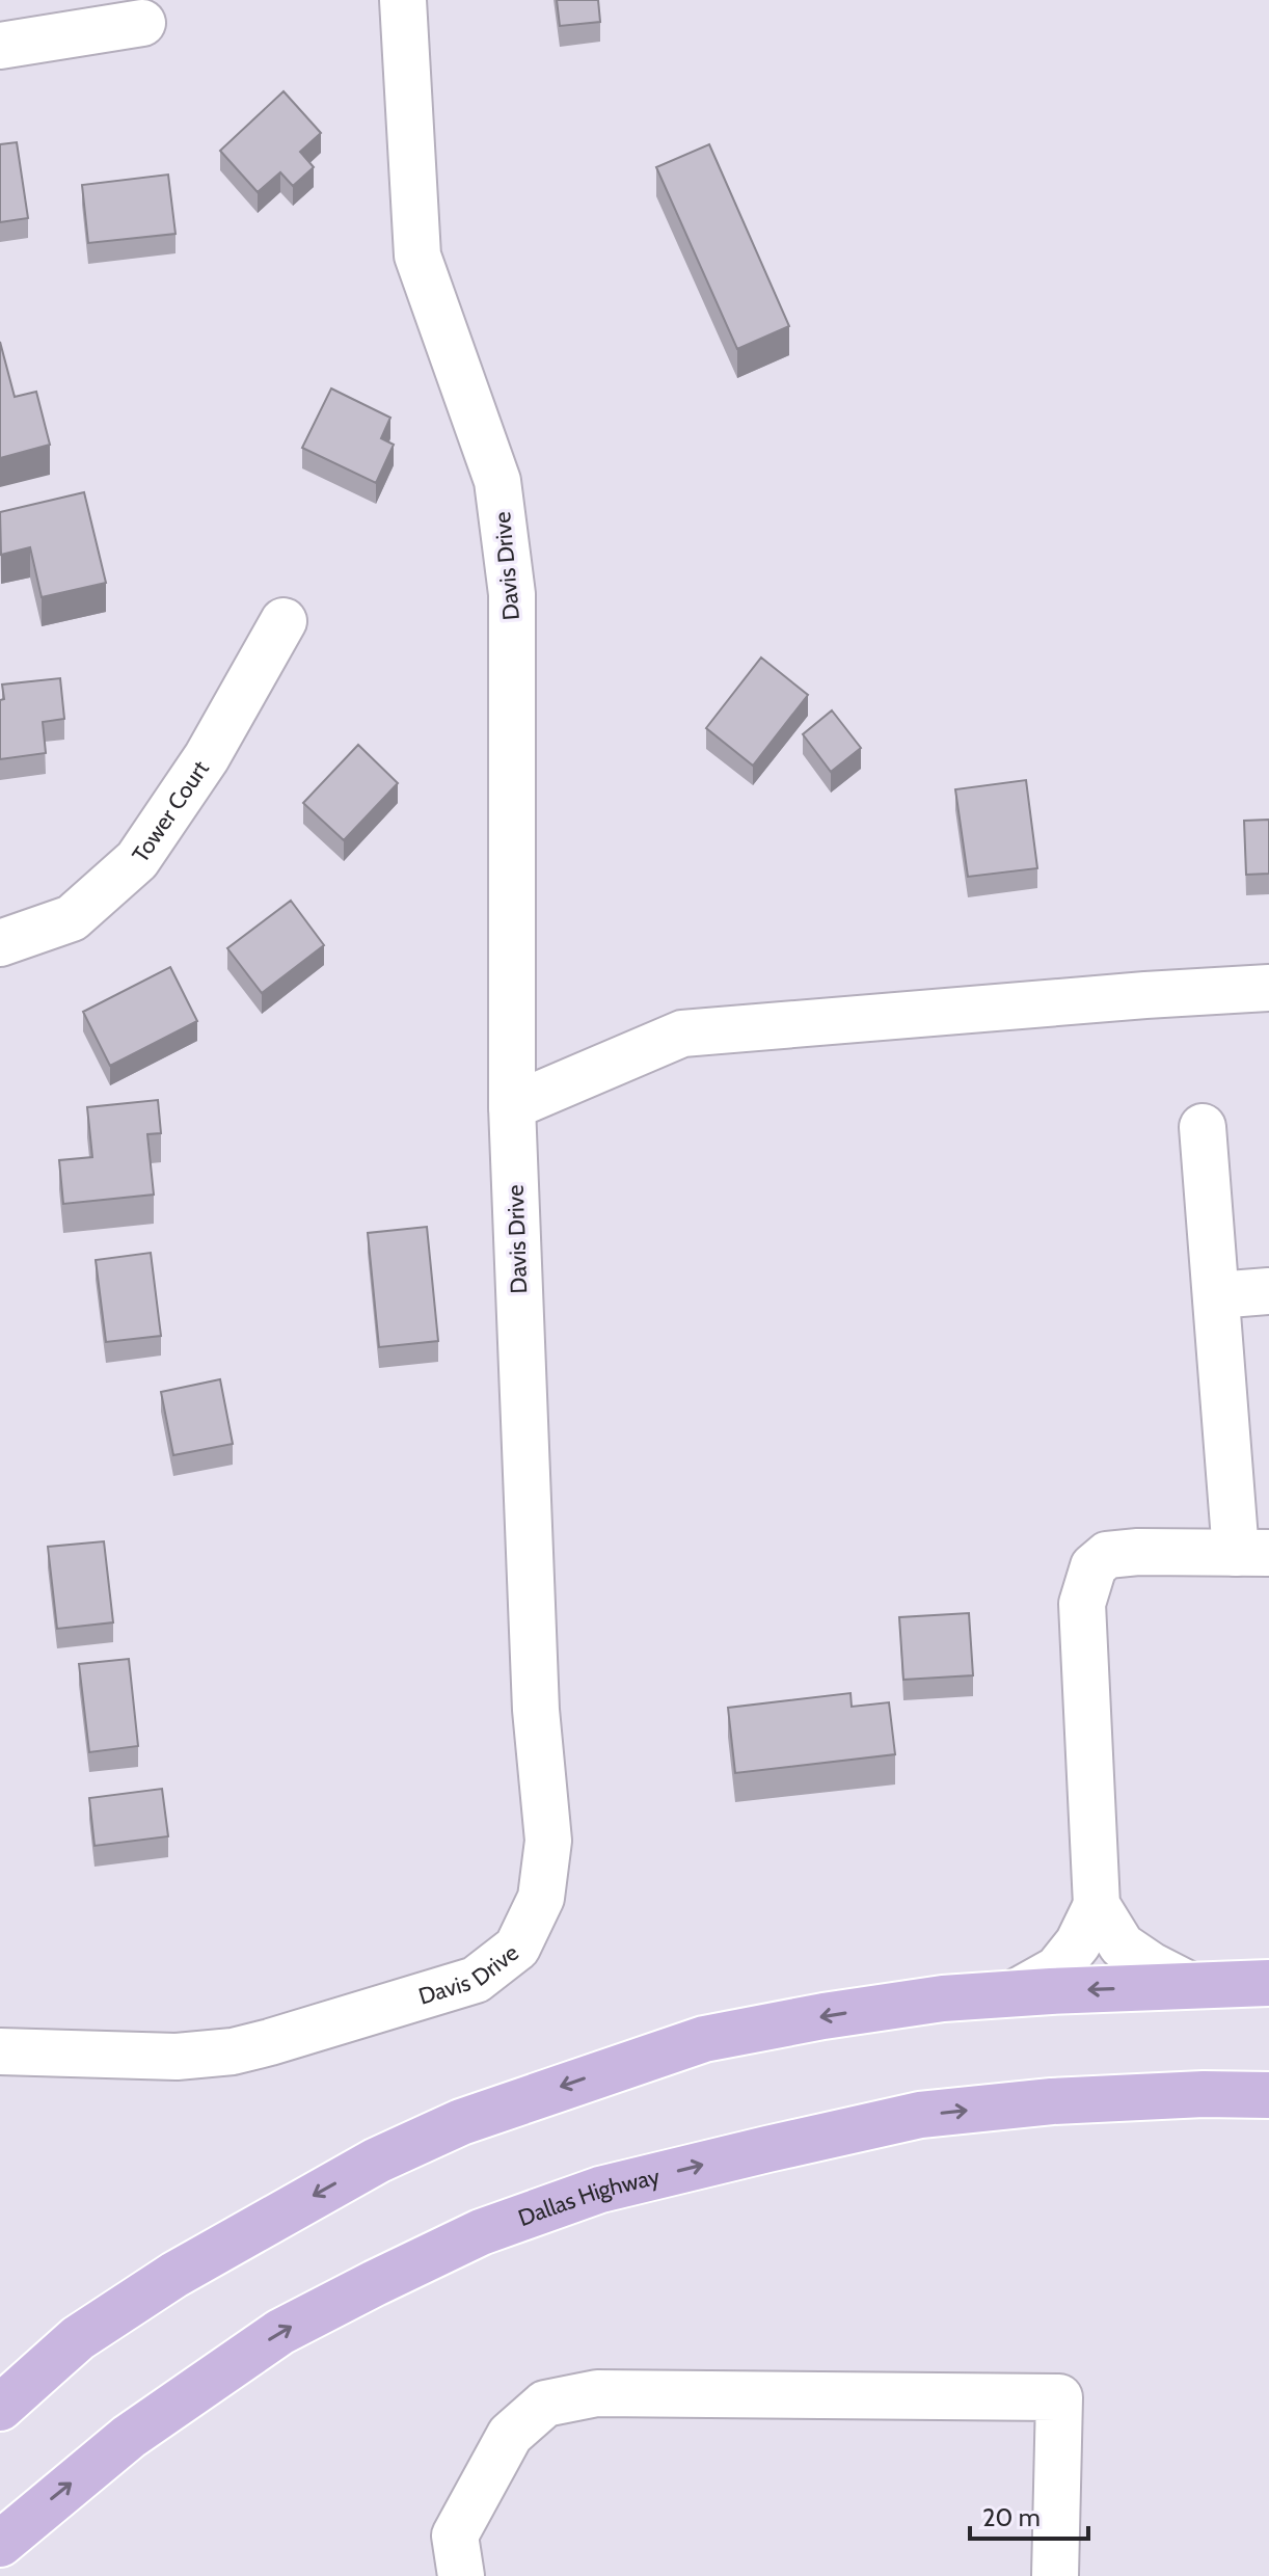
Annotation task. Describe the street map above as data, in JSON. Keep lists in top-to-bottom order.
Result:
{
  "streets": {
    "main road": ["Dallas Highway"],
    "street": ["Davis Drive", "Tower Court"]
  },
  "scale_bar": "20 m"
}
